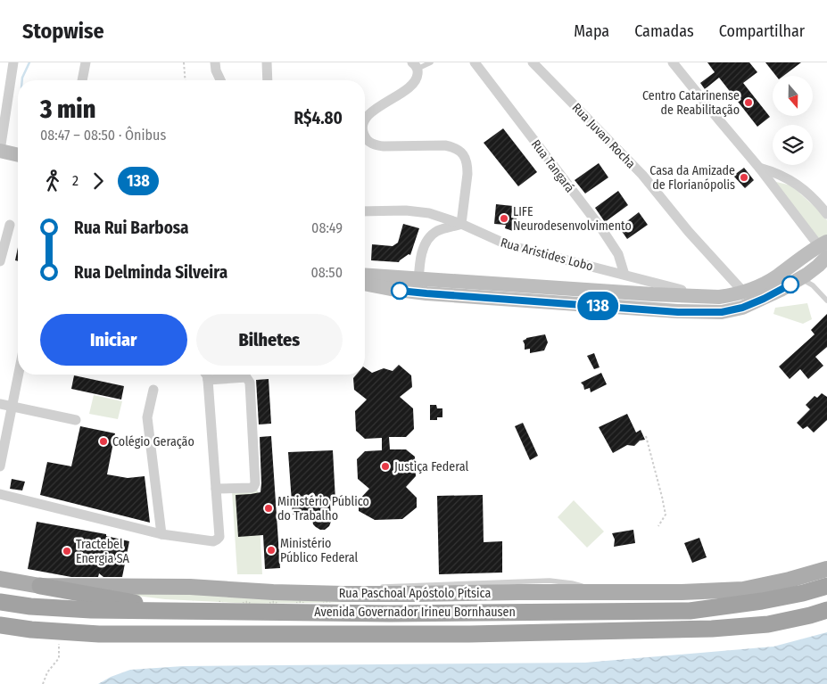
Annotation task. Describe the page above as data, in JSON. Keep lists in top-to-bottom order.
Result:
{
  "streets": {
    "highway": ["Avenida Governador Irineu Bornhausen"],
    "main road": ["Rua Paschoal Apóstolo Pítsica"],
    "street": ["Rua Juvan Rocha", "Rua Tangará", "Rua Aristides Lobo"]
  },
  "crossings": [
    ["Rua Tangará", "Rua Aristides Lobo"]
  ],
  "places": [
    "Centro Catarinense de Reabilitação",
    "Casa da Amizade de Florianópolis",
    "LIFE Neurodesenvolvimento",
    "Colégio Geração",
    "Justiça Federal",
    "Ministério Público do Trabalho",
    "Ministério Público Federal",
    "Tractebel Energia SA"
  ],
  "lines": ["bus line 138"],
  "north": "bottom",
  "page": {
    "header": "Stopwise",
    "nav": ["Mapa", "Camadas", "Compartilhar"],
    "on_map": "138",
    "heading": ["3 min", "08:47 – 08:50 · Ônibus", "R$4.80"],
    "legs": ["2", "138"],
    "list": [
      {
        "name": "Rua Rui Barbosa",
        "value": "08:49"
      },
      {
        "name": "Rua Delminda Silveira",
        "value": "08:50"
      }
    ],
    "buttons": ["Iniciar", "Bilhetes"]
  }
}
